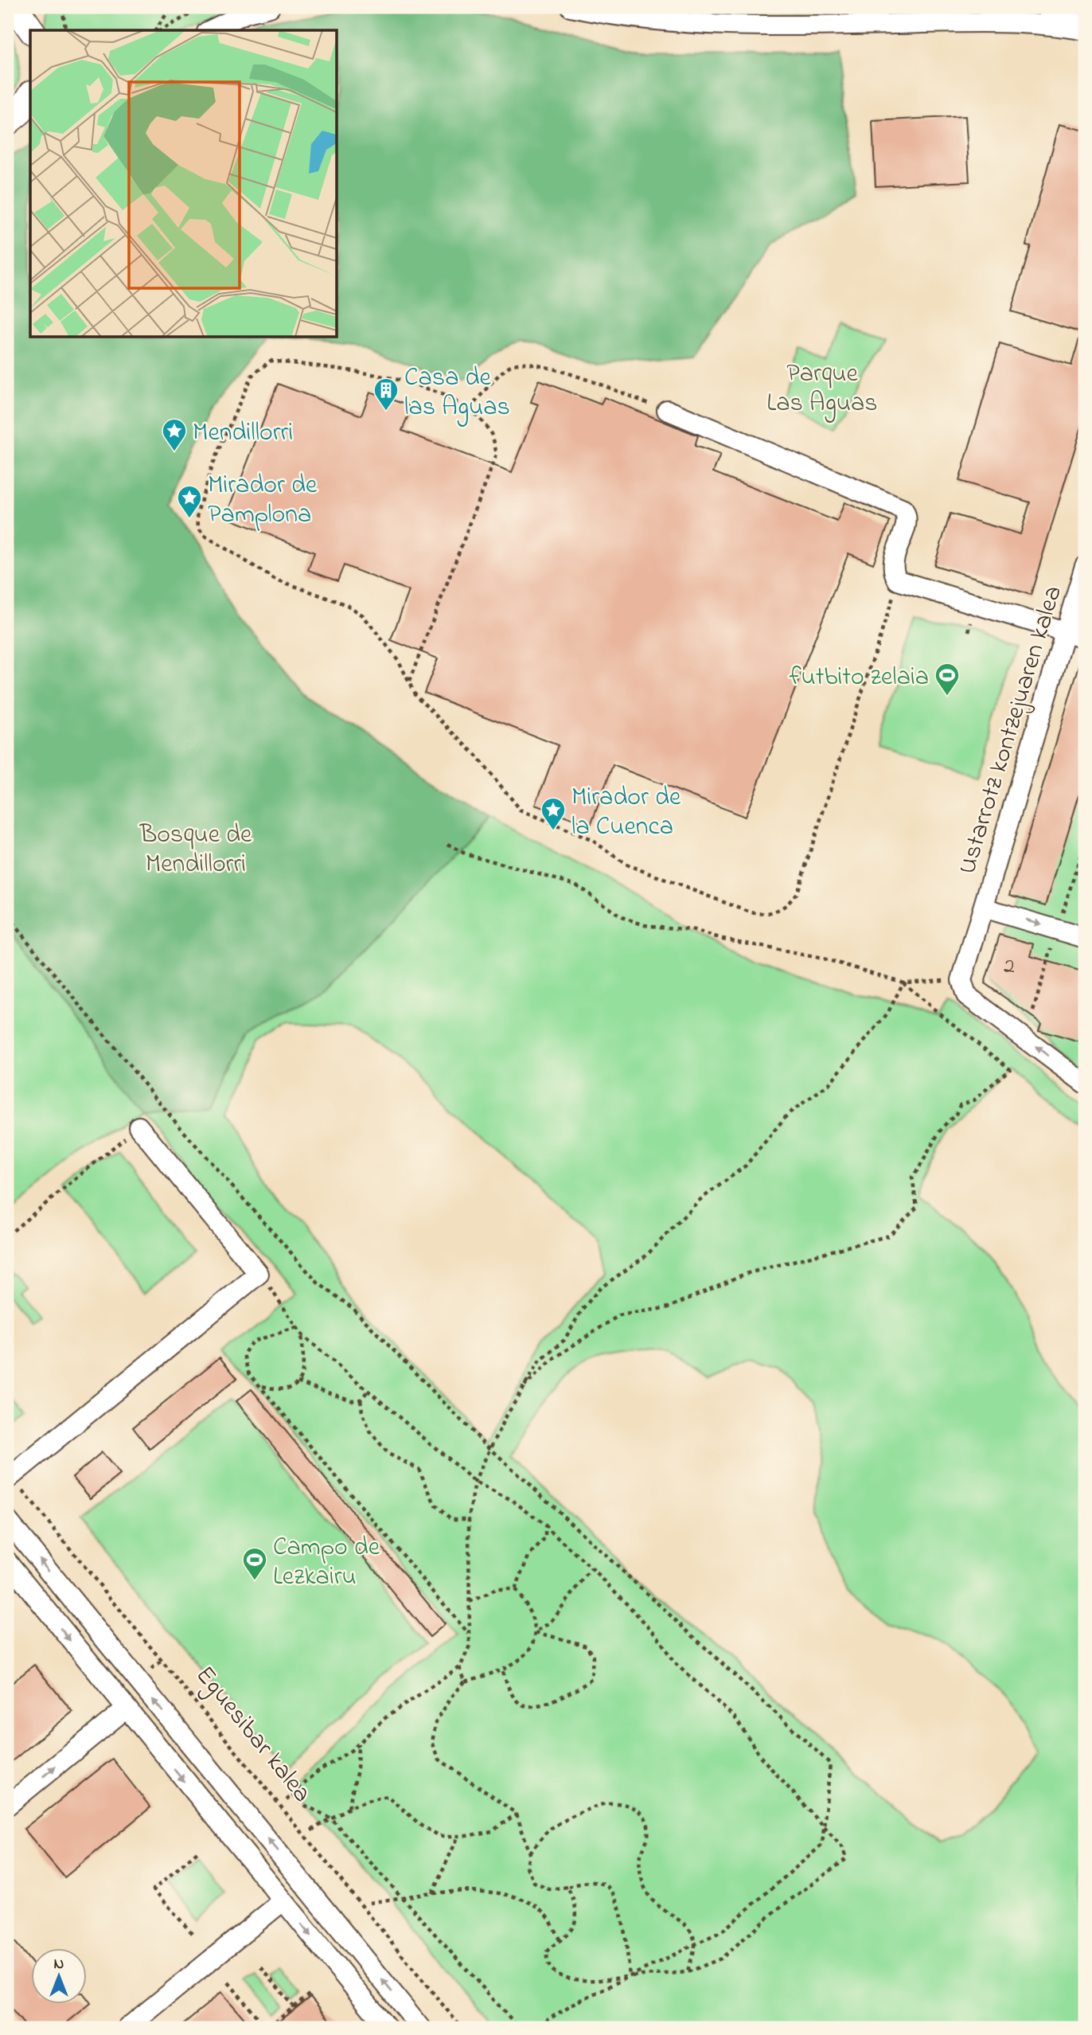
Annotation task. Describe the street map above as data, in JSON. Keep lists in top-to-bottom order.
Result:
{
  "streets": {
    "street": ["Ustarrotz kontzejuaren kalea"],
    "path": ["Eguesibar kalea"]
  },
  "parks": ["Parque Las Aguas", "Bosque de Mendillorri"],
  "places": {
    "building": ["Casa de las Aguas"],
    "place": ["Mendillorri", "Mirador de Pamplona", "Mirador de la Cuenca"],
    "sports": ["futbito zelaia", "Campo de Lezkairu"]
  },
  "house_numbers": ["2"],
  "north": "top"
}
